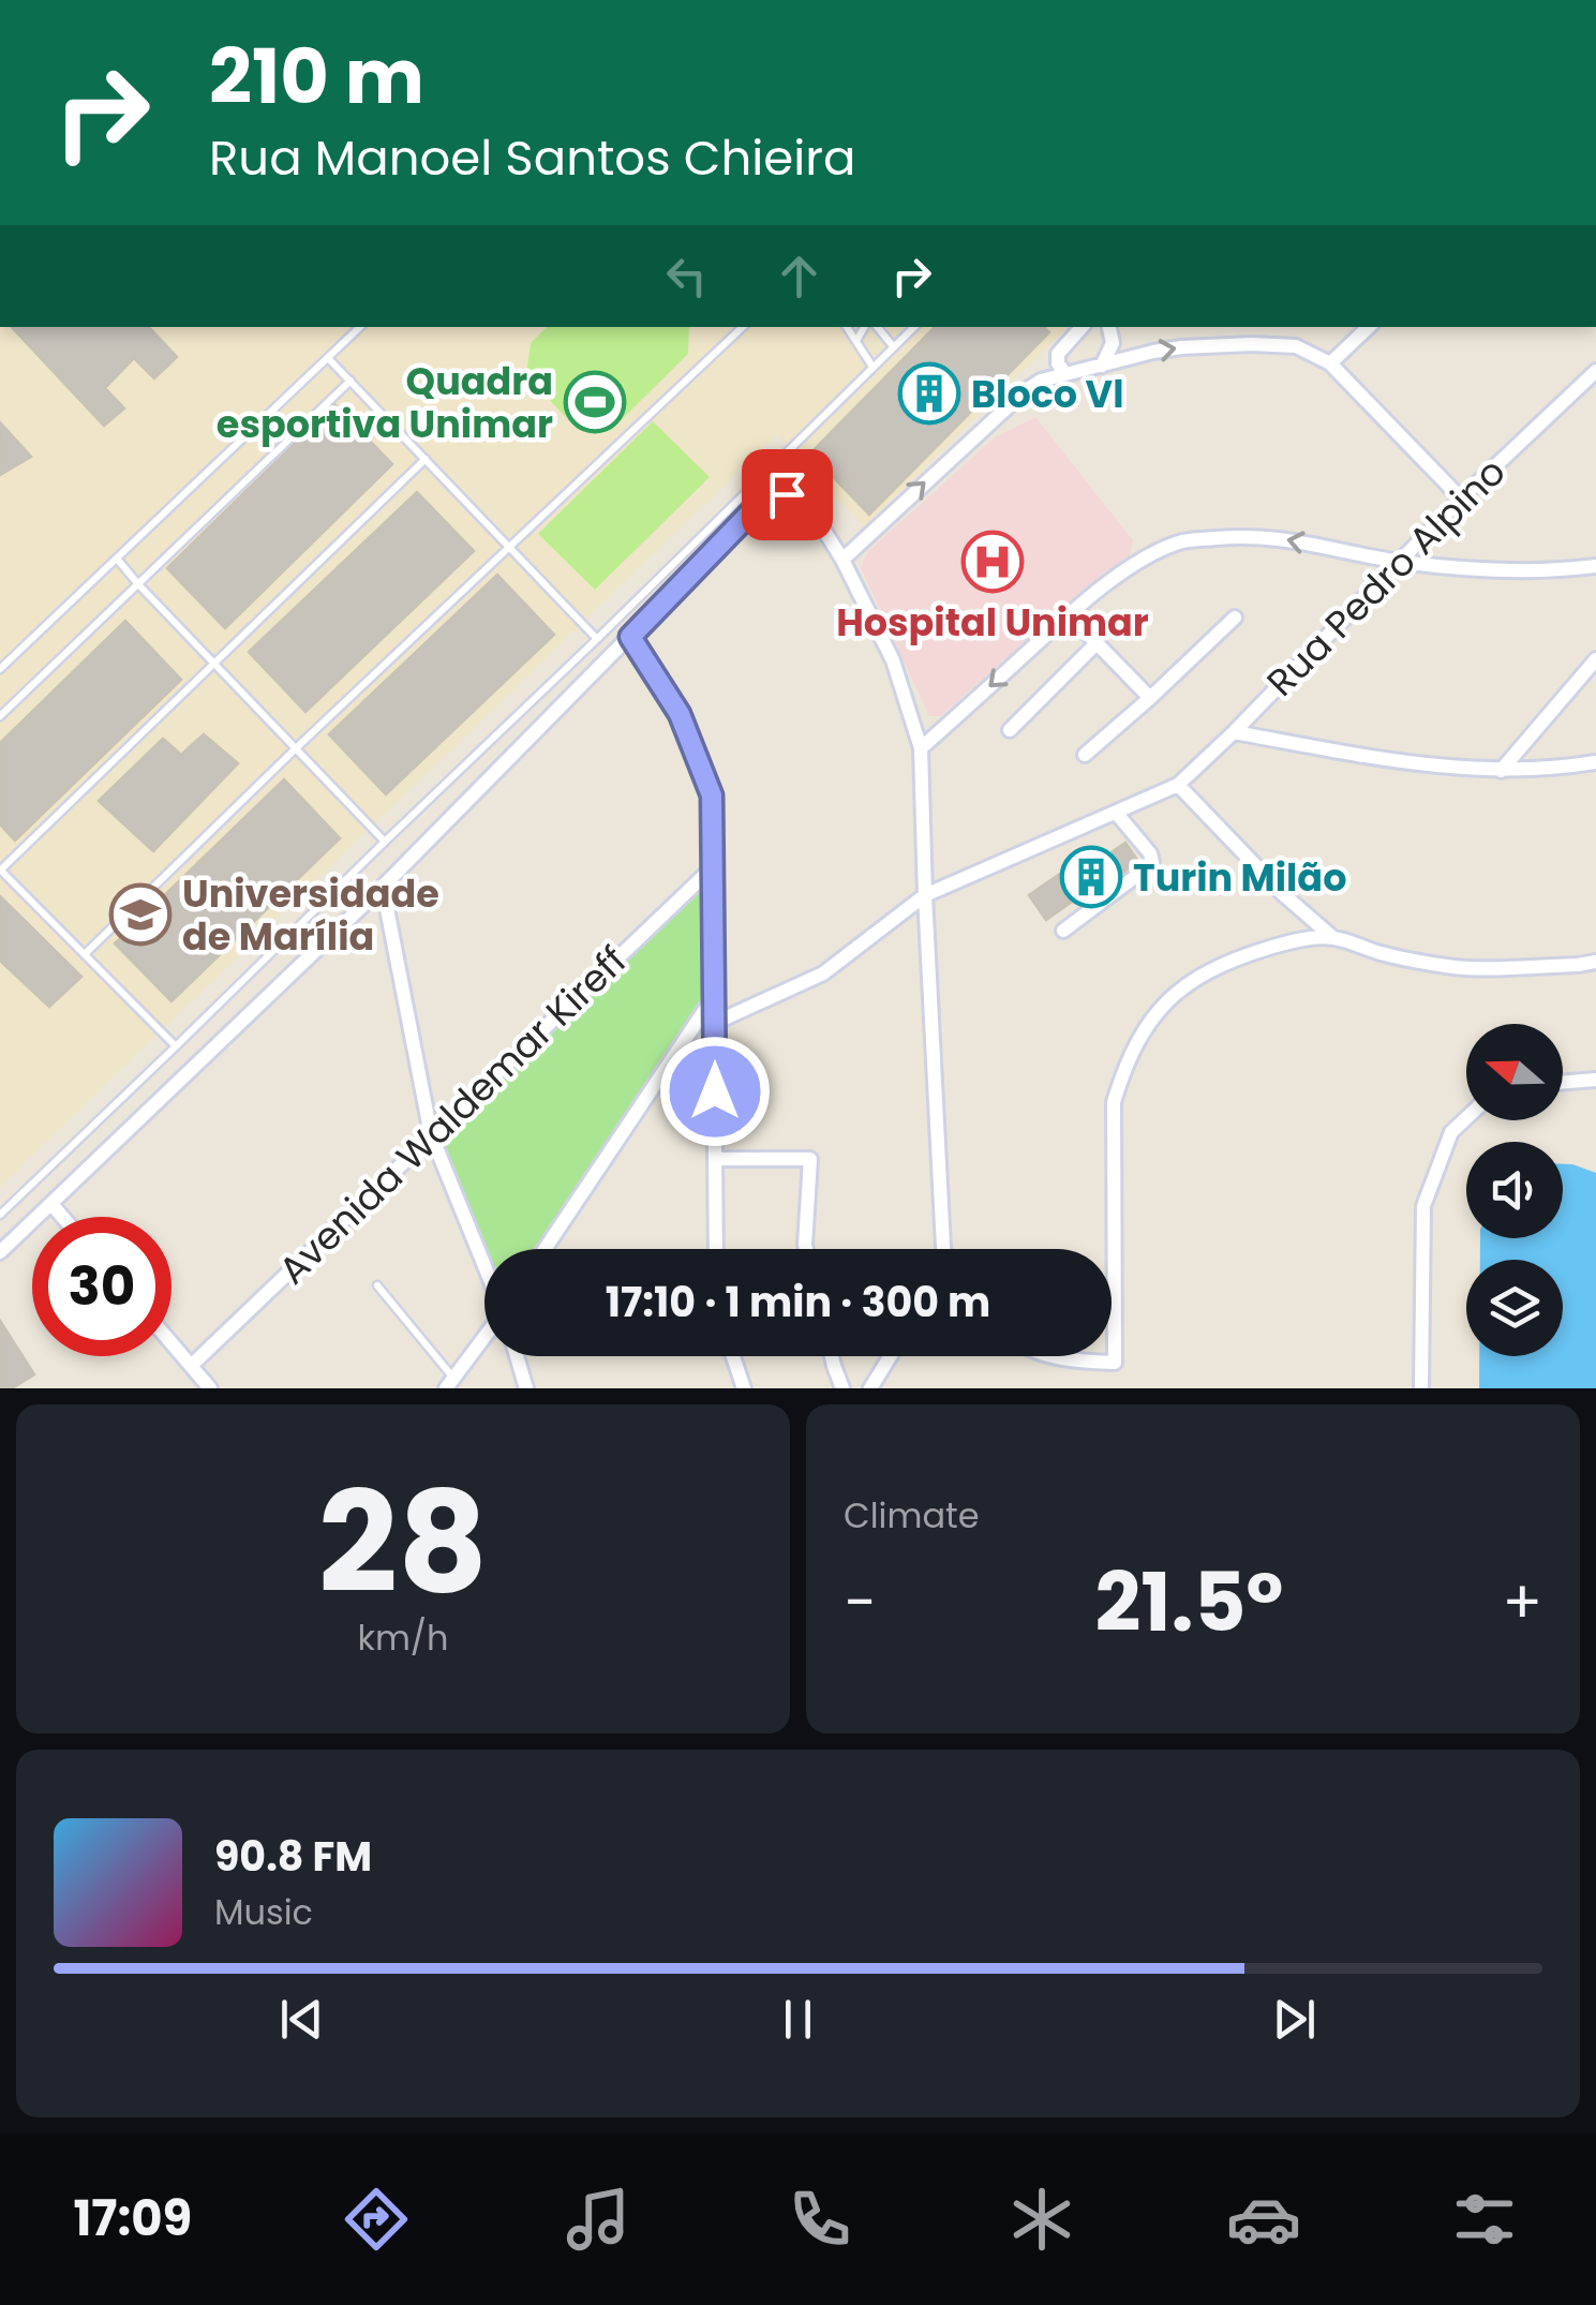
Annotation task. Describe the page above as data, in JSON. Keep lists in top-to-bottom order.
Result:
{
  "streets": {
    "street": ["Rua Pedro Alpino", "Avenida Waldemar Kireff"]
  },
  "places": {
    "building": ["Bloco Vl", "Turin Milão"],
    "sports": ["Quadra esportiva Unimar"],
    "hospital": ["Hospital Unimar"],
    "school or university": ["Universidade de Marília"]
  },
  "north": "left",
  "page": {
    "turn": ["210 m", "Rua Manoel Santos Chieira"],
    "limit": "30",
    "trip": "17:10 · 1 min · 300 m",
    "tile": [
      ["28", "km/h"],
      "Climate"
    ],
    "heat": ["−", "21.5°", "+"],
    "song": ["90.8 FM", "Music"],
    "tabs": "17:09"
  }
}
